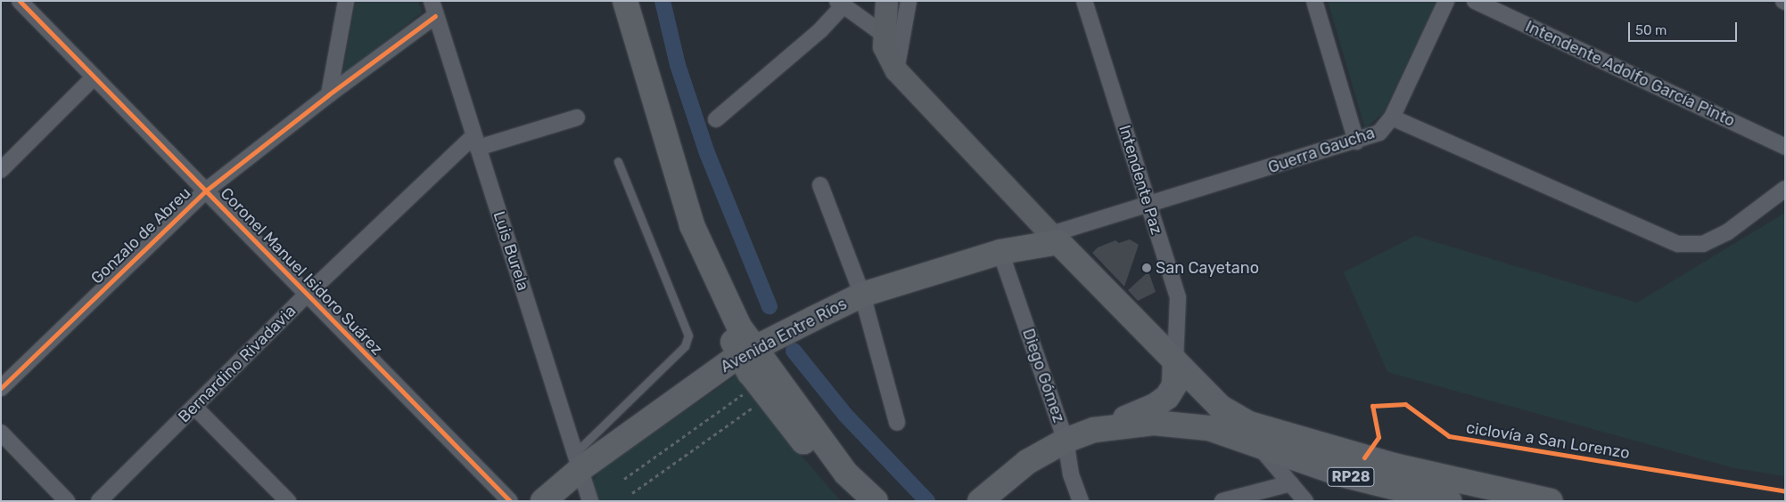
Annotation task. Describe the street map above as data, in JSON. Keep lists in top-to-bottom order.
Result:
{
  "streets": {
    "main road": ["Avenida Entre Ríos", "RP28"],
    "street": [
      "Intendente Adolfo García Pinto",
      "Guerra Gaucha",
      "Intendente Paz",
      "Gonzalo de Abreu",
      "Luis Burela",
      "Coronel Manuel Isidoro Suárez",
      "Bernardino Rivadavia",
      "Diego Gómez"
    ],
    "cycle path": ["ciclovía a San Lorenzo"]
  },
  "crossings": [
    ["Guerra Gaucha", "Intendente Paz"],
    ["Guerra Gaucha", "Avenida Entre Ríos"],
    ["Intendente Paz", "RP28"],
    ["Gonzalo de Abreu", "Luis Burela"],
    ["Gonzalo de Abreu", "Coronel Manuel Isidoro Suárez"],
    ["Luis Burela", "Avenida Entre Ríos"],
    ["Luis Burela", "Bernardino Rivadavia"],
    ["Coronel Manuel Isidoro Suárez", "Bernardino Rivadavia"],
    ["Avenida Entre Ríos", "Diego Gómez"]
  ],
  "places": ["San Cayetano"],
  "scale_bar": "50 m"
}
